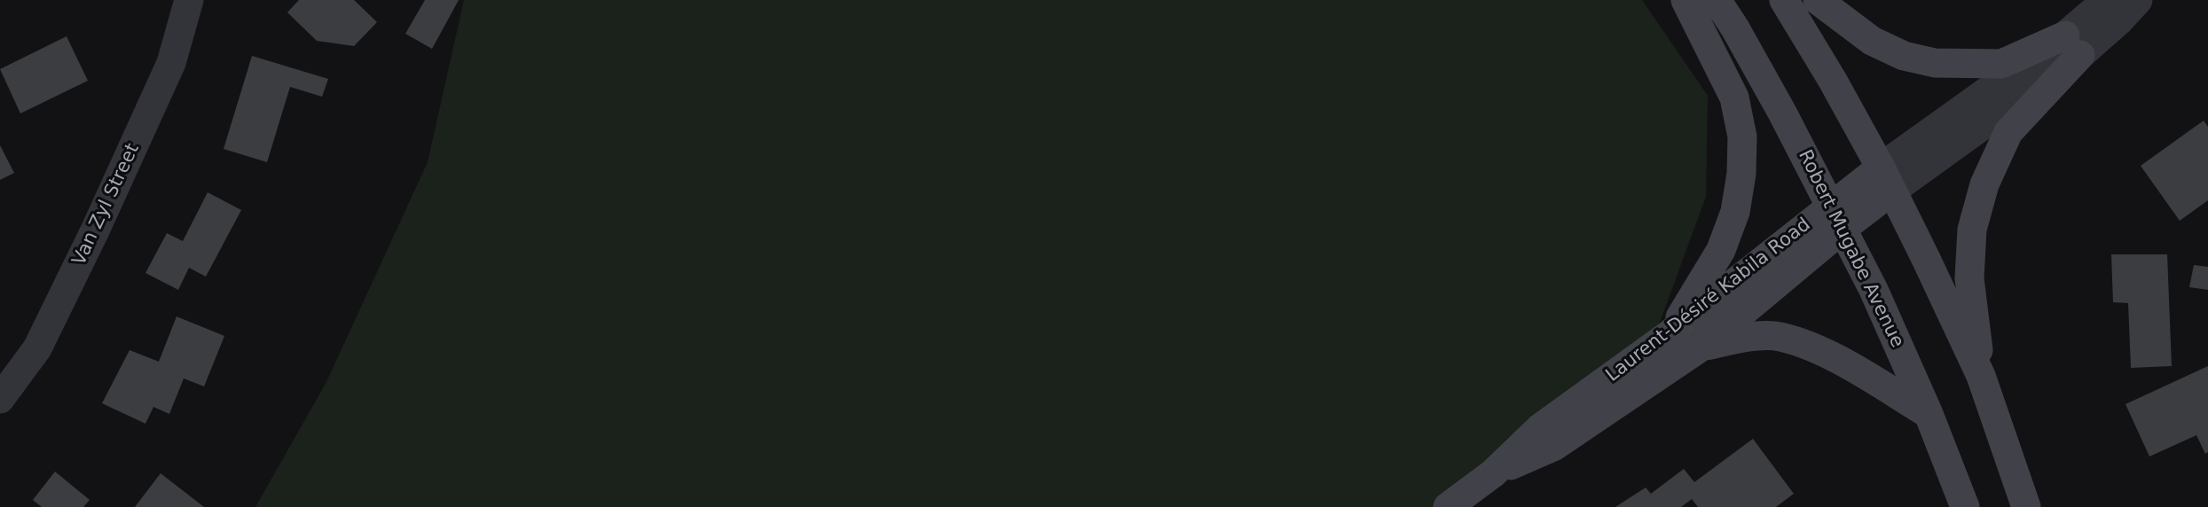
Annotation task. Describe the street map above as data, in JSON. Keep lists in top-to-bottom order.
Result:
{
  "streets": {
    "main road": ["Robert Mugabe Avenue", "Laurent-Désiré Kabila Road"],
    "street": ["Van Zyl Street"]
  },
  "crossings": [
    ["Robert Mugabe Avenue", "Laurent-Désiré Kabila Road"]
  ]
}
